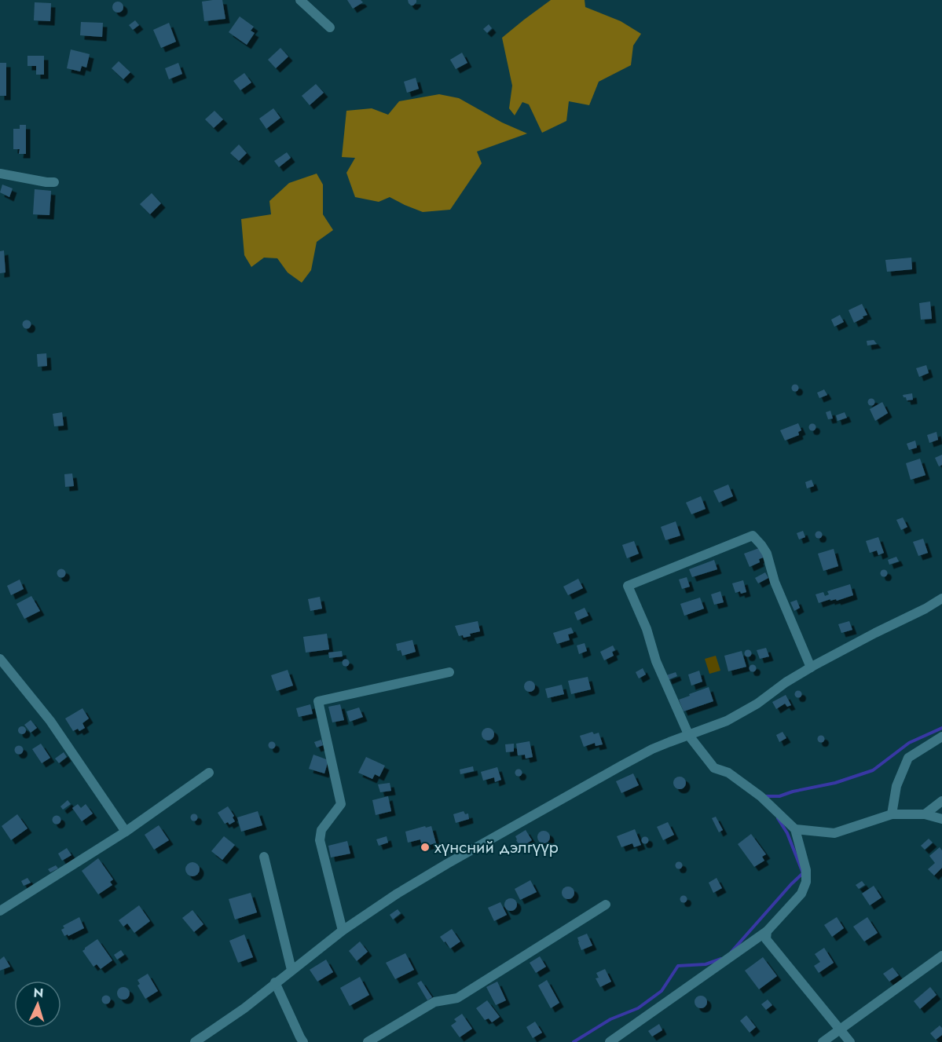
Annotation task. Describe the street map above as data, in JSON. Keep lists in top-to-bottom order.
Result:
{
  "places": ["хүнсний дэлгүүр"],
  "north": "top"
}
